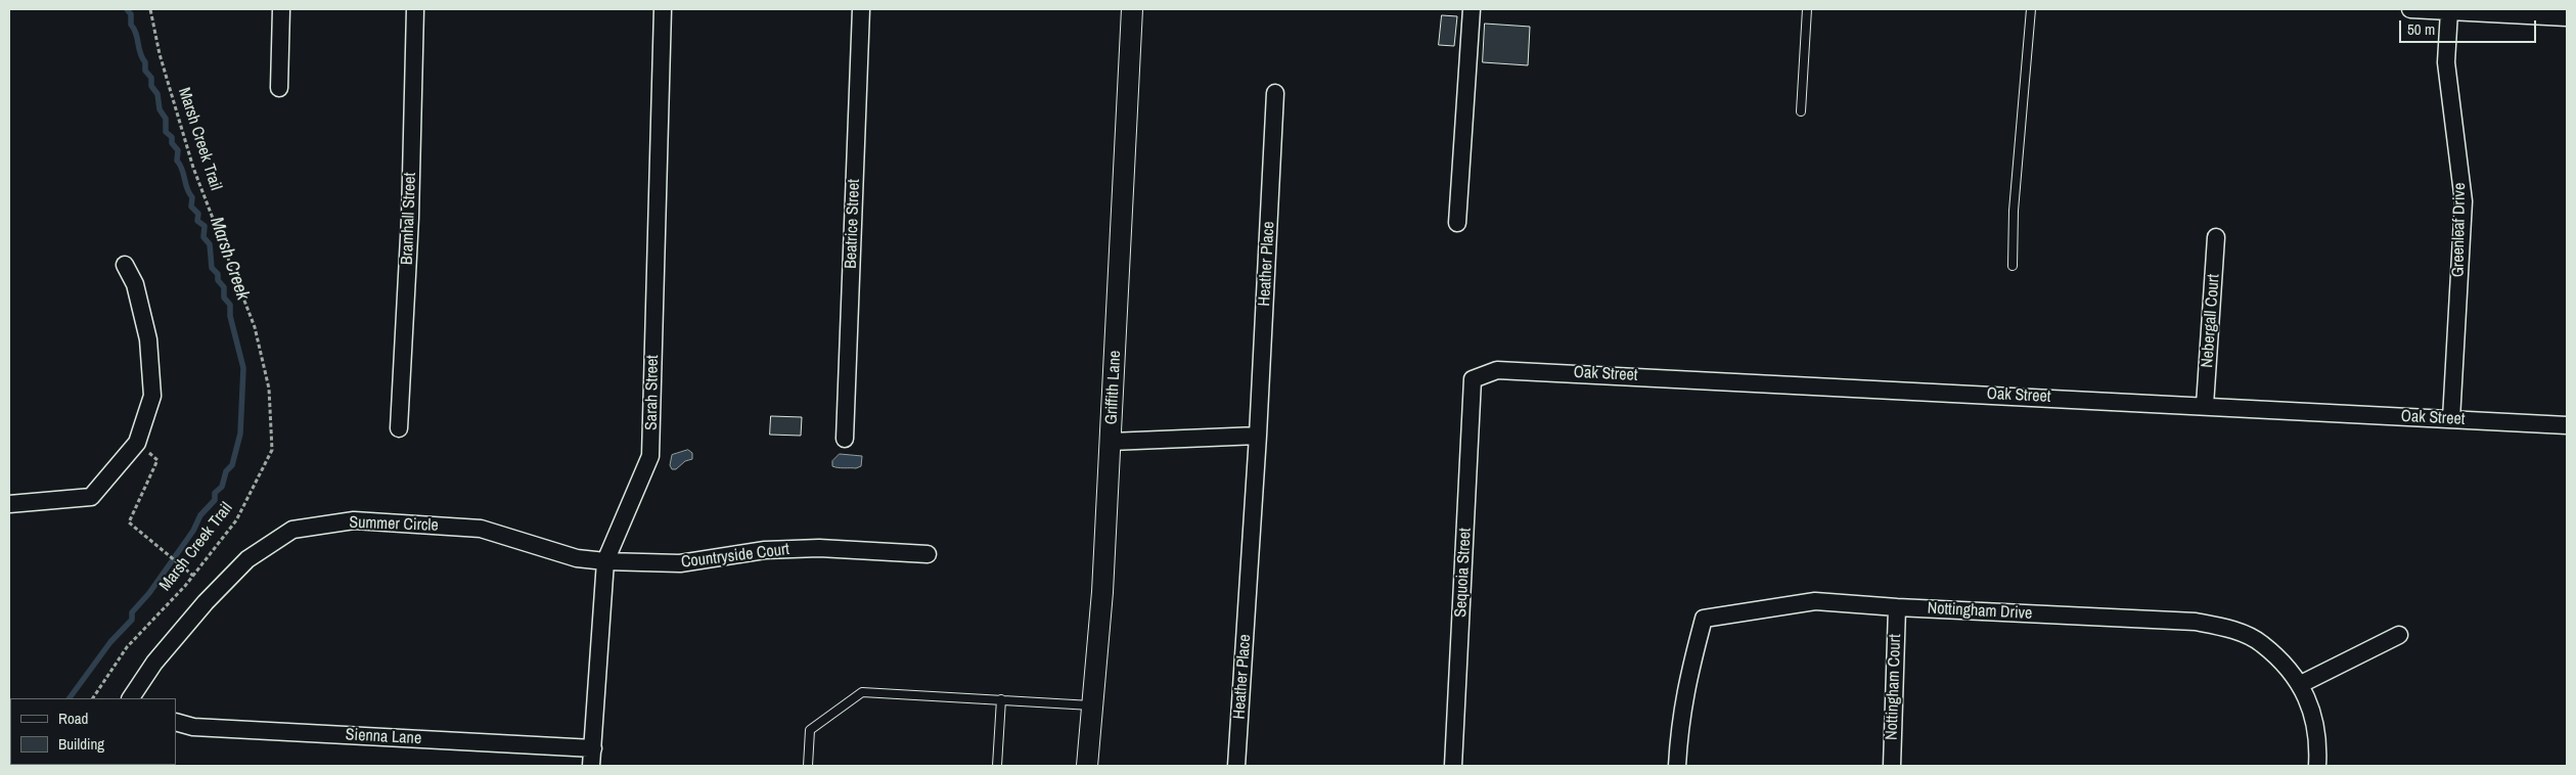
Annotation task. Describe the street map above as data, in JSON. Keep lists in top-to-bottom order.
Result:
{
  "streets": {
    "street": [
      "Bramhall Street",
      "Beatrice Street",
      "Greenleaf Drive",
      "Heather Place",
      "Nebergall Court",
      "Oak Street",
      "Griffith Lane",
      "Sarah Street",
      "Summer Circle",
      "Countryside Court",
      "Sequoia Street",
      "Nottingham Drive",
      "Nottingham Court",
      "Sienna Lane"
    ],
    "path": ["Marsh Creek Trail"]
  },
  "crossings": [
    ["Greenleaf Drive", "Oak Street"],
    ["Nebergall Court", "Oak Street"],
    ["Oak Street", "Sequoia Street"],
    ["Sarah Street", "Summer Circle"],
    ["Sarah Street", "Countryside Court"],
    ["Sarah Street", "Sienna Lane"],
    ["Summer Circle", "Countryside Court"],
    ["Nottingham Drive", "Nottingham Court"]
  ],
  "water": ["Marsh Creek"],
  "legend": ["Road", "Building"],
  "scale_bar": "50 m"
}
